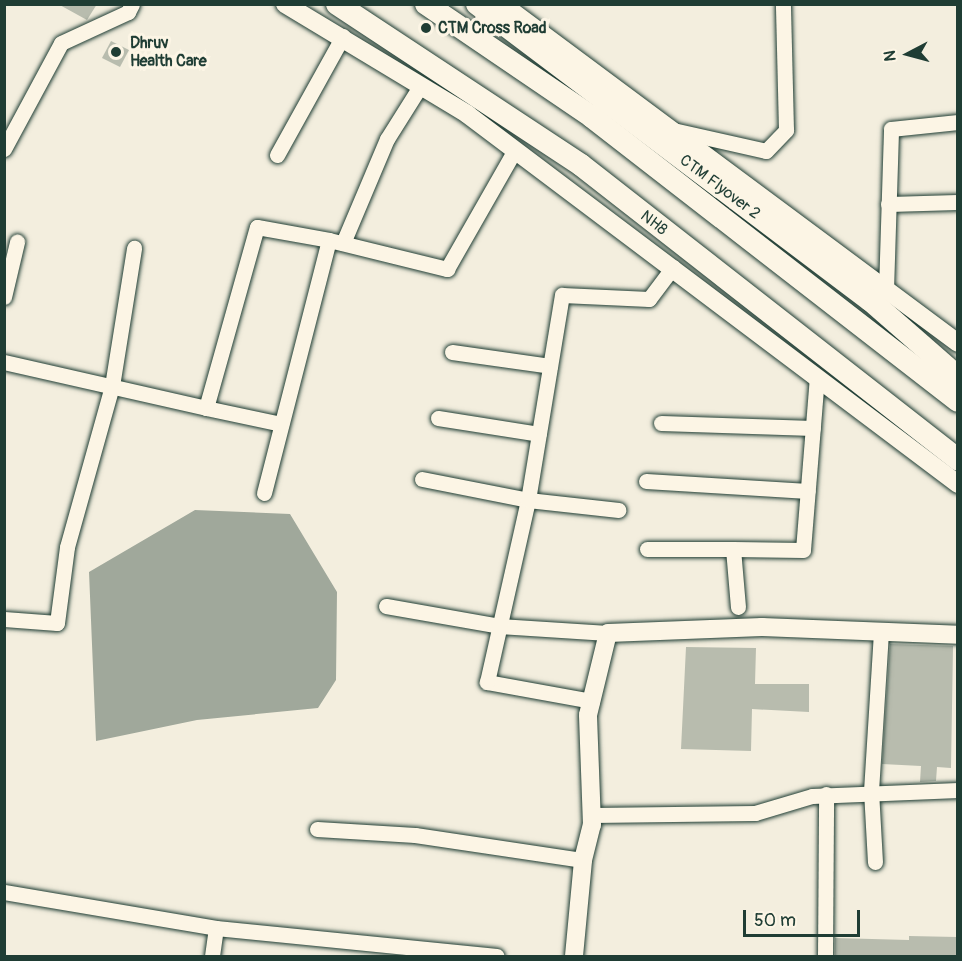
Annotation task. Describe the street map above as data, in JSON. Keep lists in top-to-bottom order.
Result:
{
  "streets": {
    "main road": ["CTM Flyover 2", "NH8"]
  },
  "places": ["CTM Cross Road", "Dhruv Health Care"],
  "scale_bar": "50 m",
  "north": "left"
}
